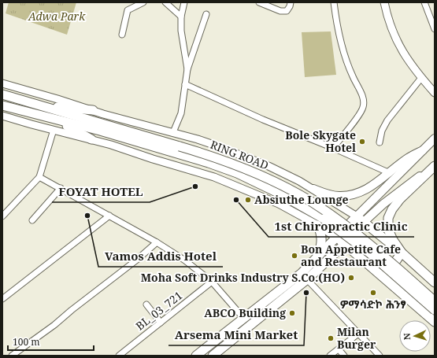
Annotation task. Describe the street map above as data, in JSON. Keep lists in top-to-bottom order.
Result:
{
  "streets": {
    "main road": ["RING ROAD"],
    "street": ["BL_03_721"]
  },
  "parks": ["Adwa Park"],
  "places": [
    "Bole Skygate Hotel",
    "FOYAT HOTEL",
    "1st Chiropractic Clinic",
    "Absiuthe Lounge",
    "Vamos Addis Hotel",
    "Bon Appetite Cafe and Restaurant",
    "Moha Soft Drinks Industry S.Co.(HO)",
    "Arsema Mini Market",
    "ዎማሳድኮ ሕንፃ",
    "ABCO Building",
    "Milan Burger"
  ],
  "scale_bar": "100 m",
  "north": "left"
}
